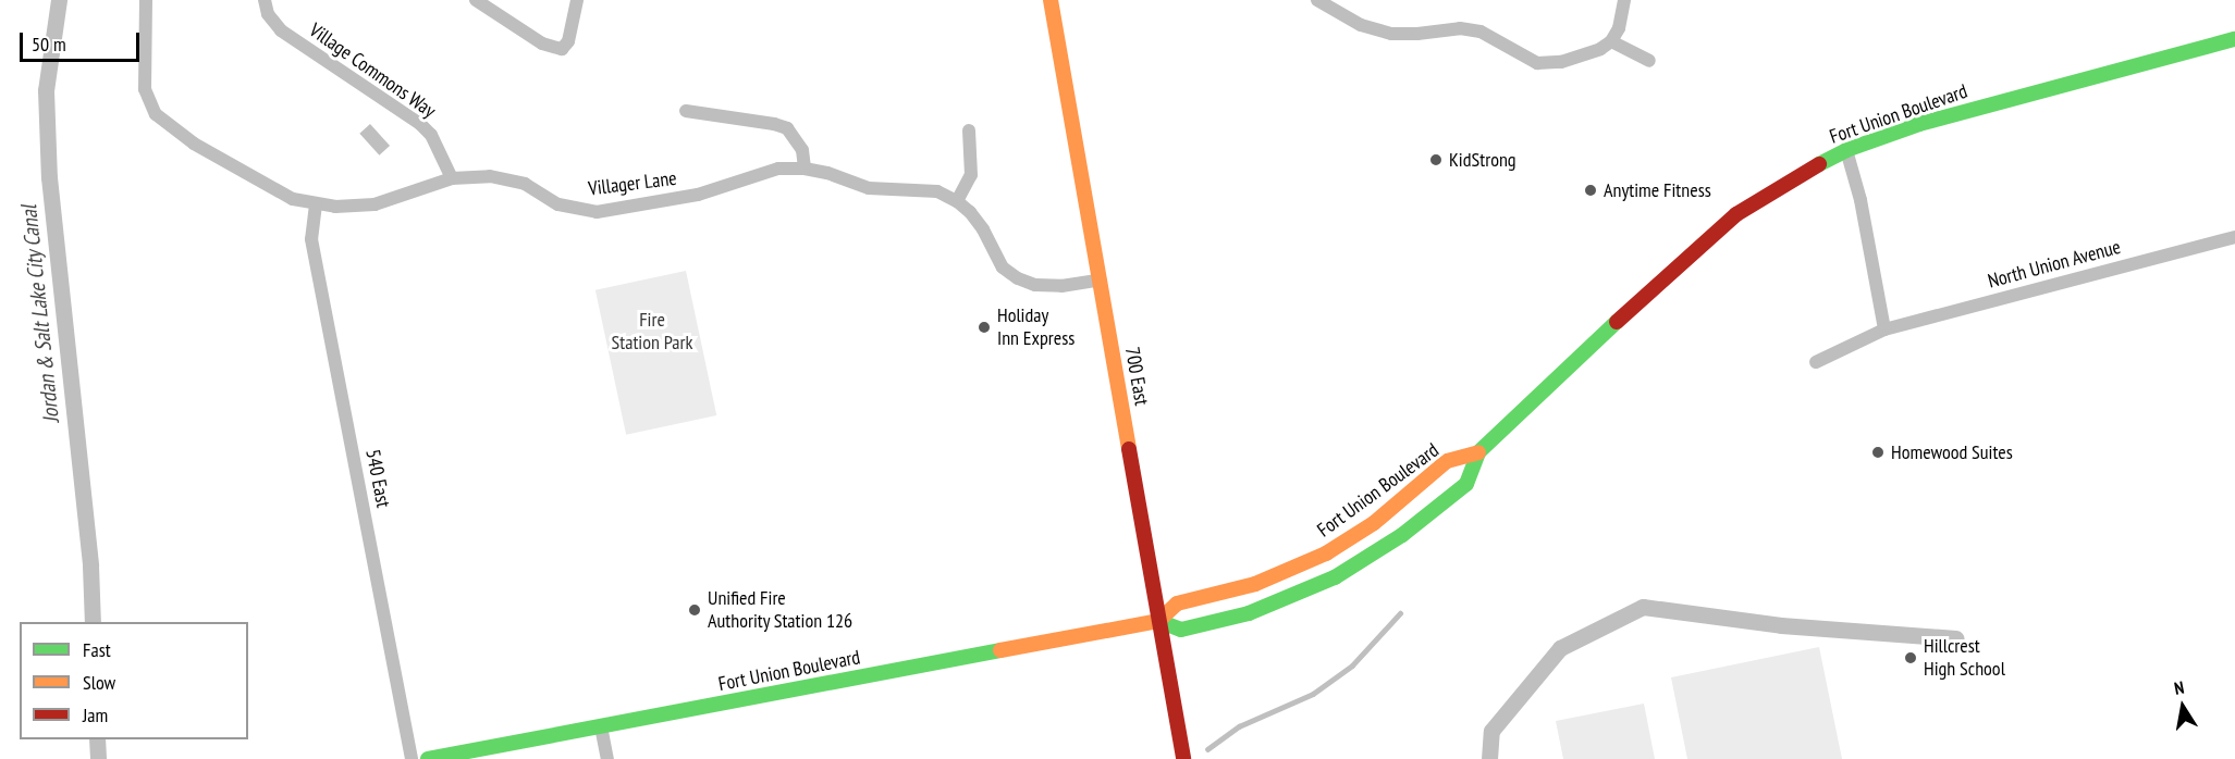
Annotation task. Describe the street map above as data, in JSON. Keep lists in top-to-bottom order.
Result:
{
  "streets": {
    "main road": ["Fort Union Boulevard", "700 East"],
    "street": [
      "Village Commons Way",
      "Villager Lane",
      "North Union Avenue",
      "540 East"
    ]
  },
  "crossings": [
    ["Village Commons Way", "Villager Lane"],
    ["Fort Union Boulevard", "700 East"],
    ["Villager Lane", "700 East"],
    ["Villager Lane", "540 East"]
  ],
  "water": ["Jordan & Salt Lake City Canal"],
  "parks": ["Fire Station Park"],
  "places": [
    "KidStrong",
    "Anytime Fitness",
    "Holiday Inn Express",
    "Homewood Suites",
    "Unified Fire Authority Station 126",
    "Hillcrest High School"
  ],
  "legend": ["Fast", "Slow", "Jam"],
  "scale_bar": "50 m",
  "north": "top"
}
